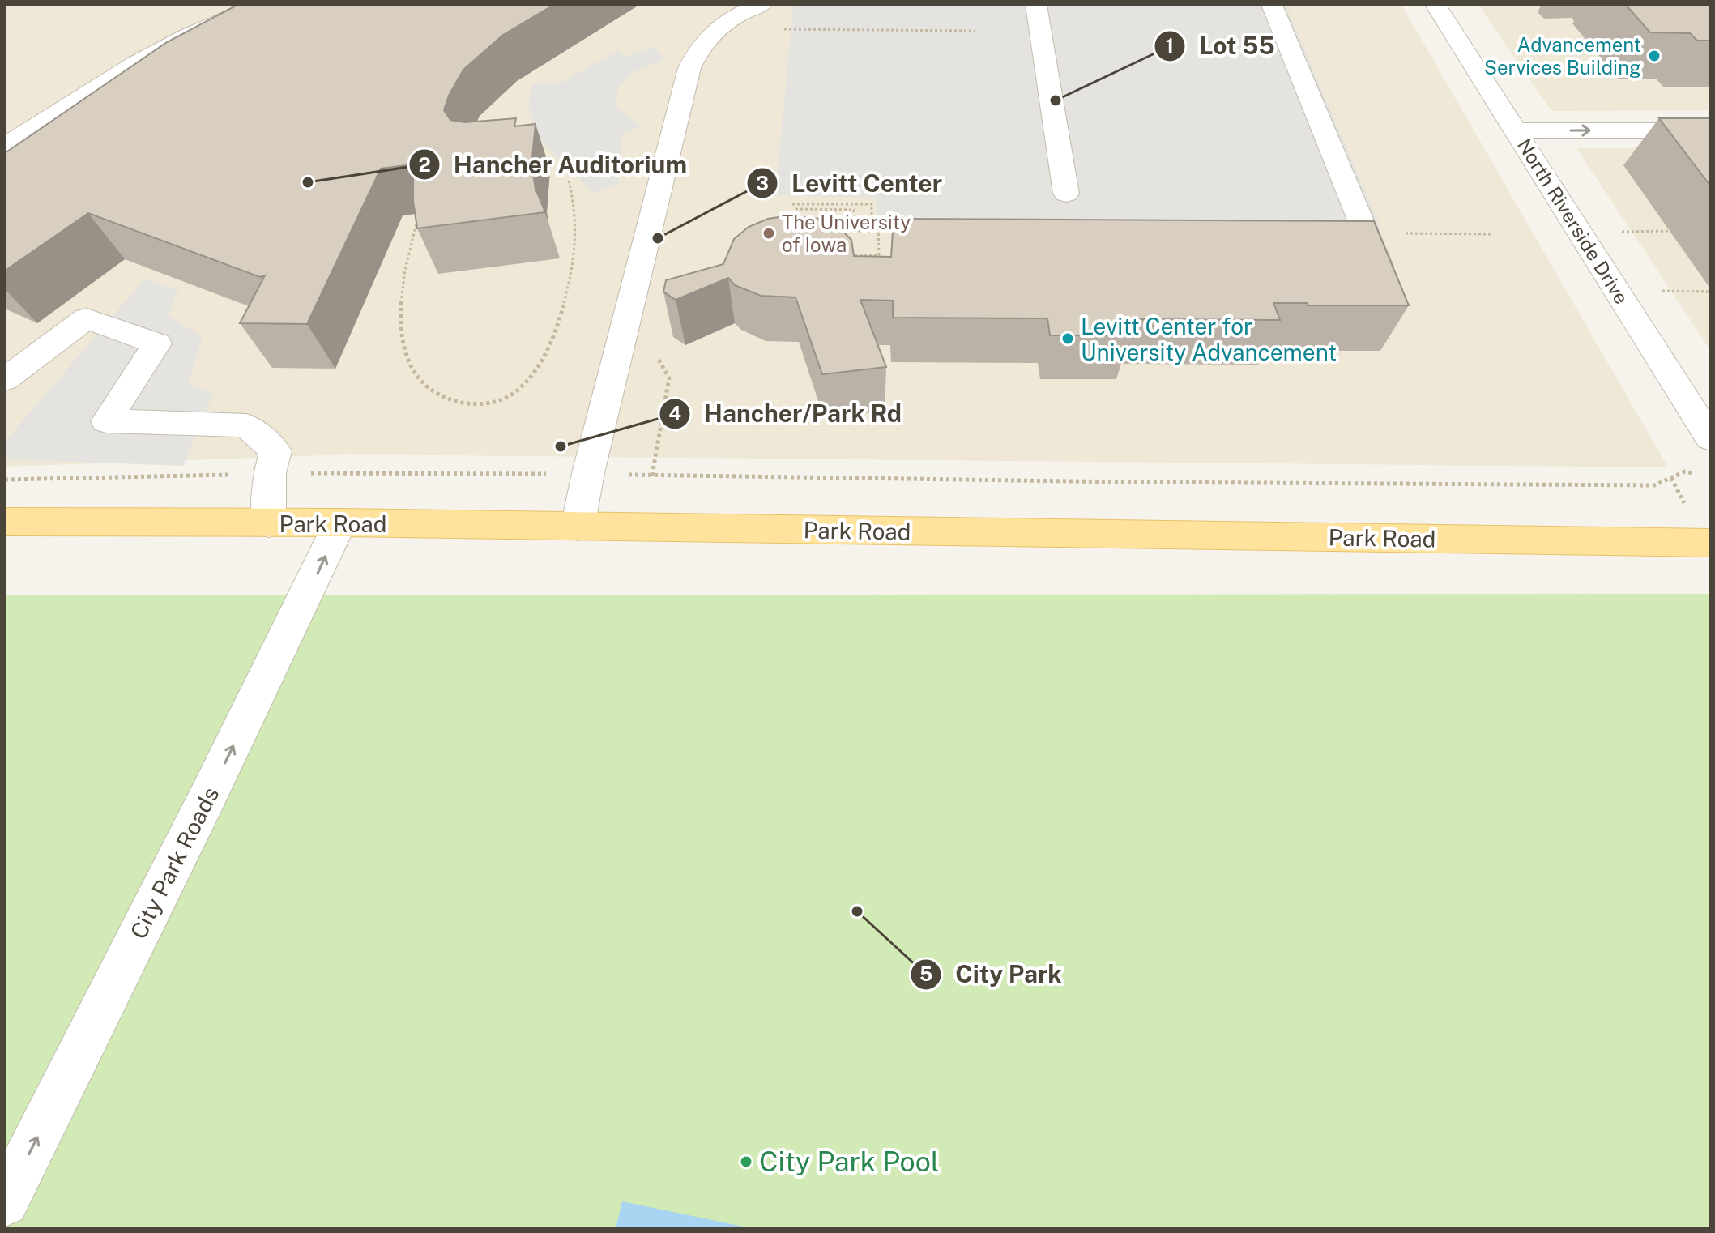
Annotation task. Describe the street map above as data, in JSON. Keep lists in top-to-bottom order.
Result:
{
  "streets": {
    "main road": ["Park Road"],
    "street": ["North Riverside Drive", "City Park Roads"]
  },
  "crossings": [
    ["Park Road", "City Park Roads"]
  ],
  "one_way": ["City Park Roads"],
  "places": [
    "Advancement Services Building",
    "Lot 55",
    "Hancher Auditorium",
    "The University of Iowa",
    "Levitt Center",
    "Levitt Center for University Advancement",
    "Hancher/Park Rd",
    "City Park",
    "City Park Pool"
  ]
}
